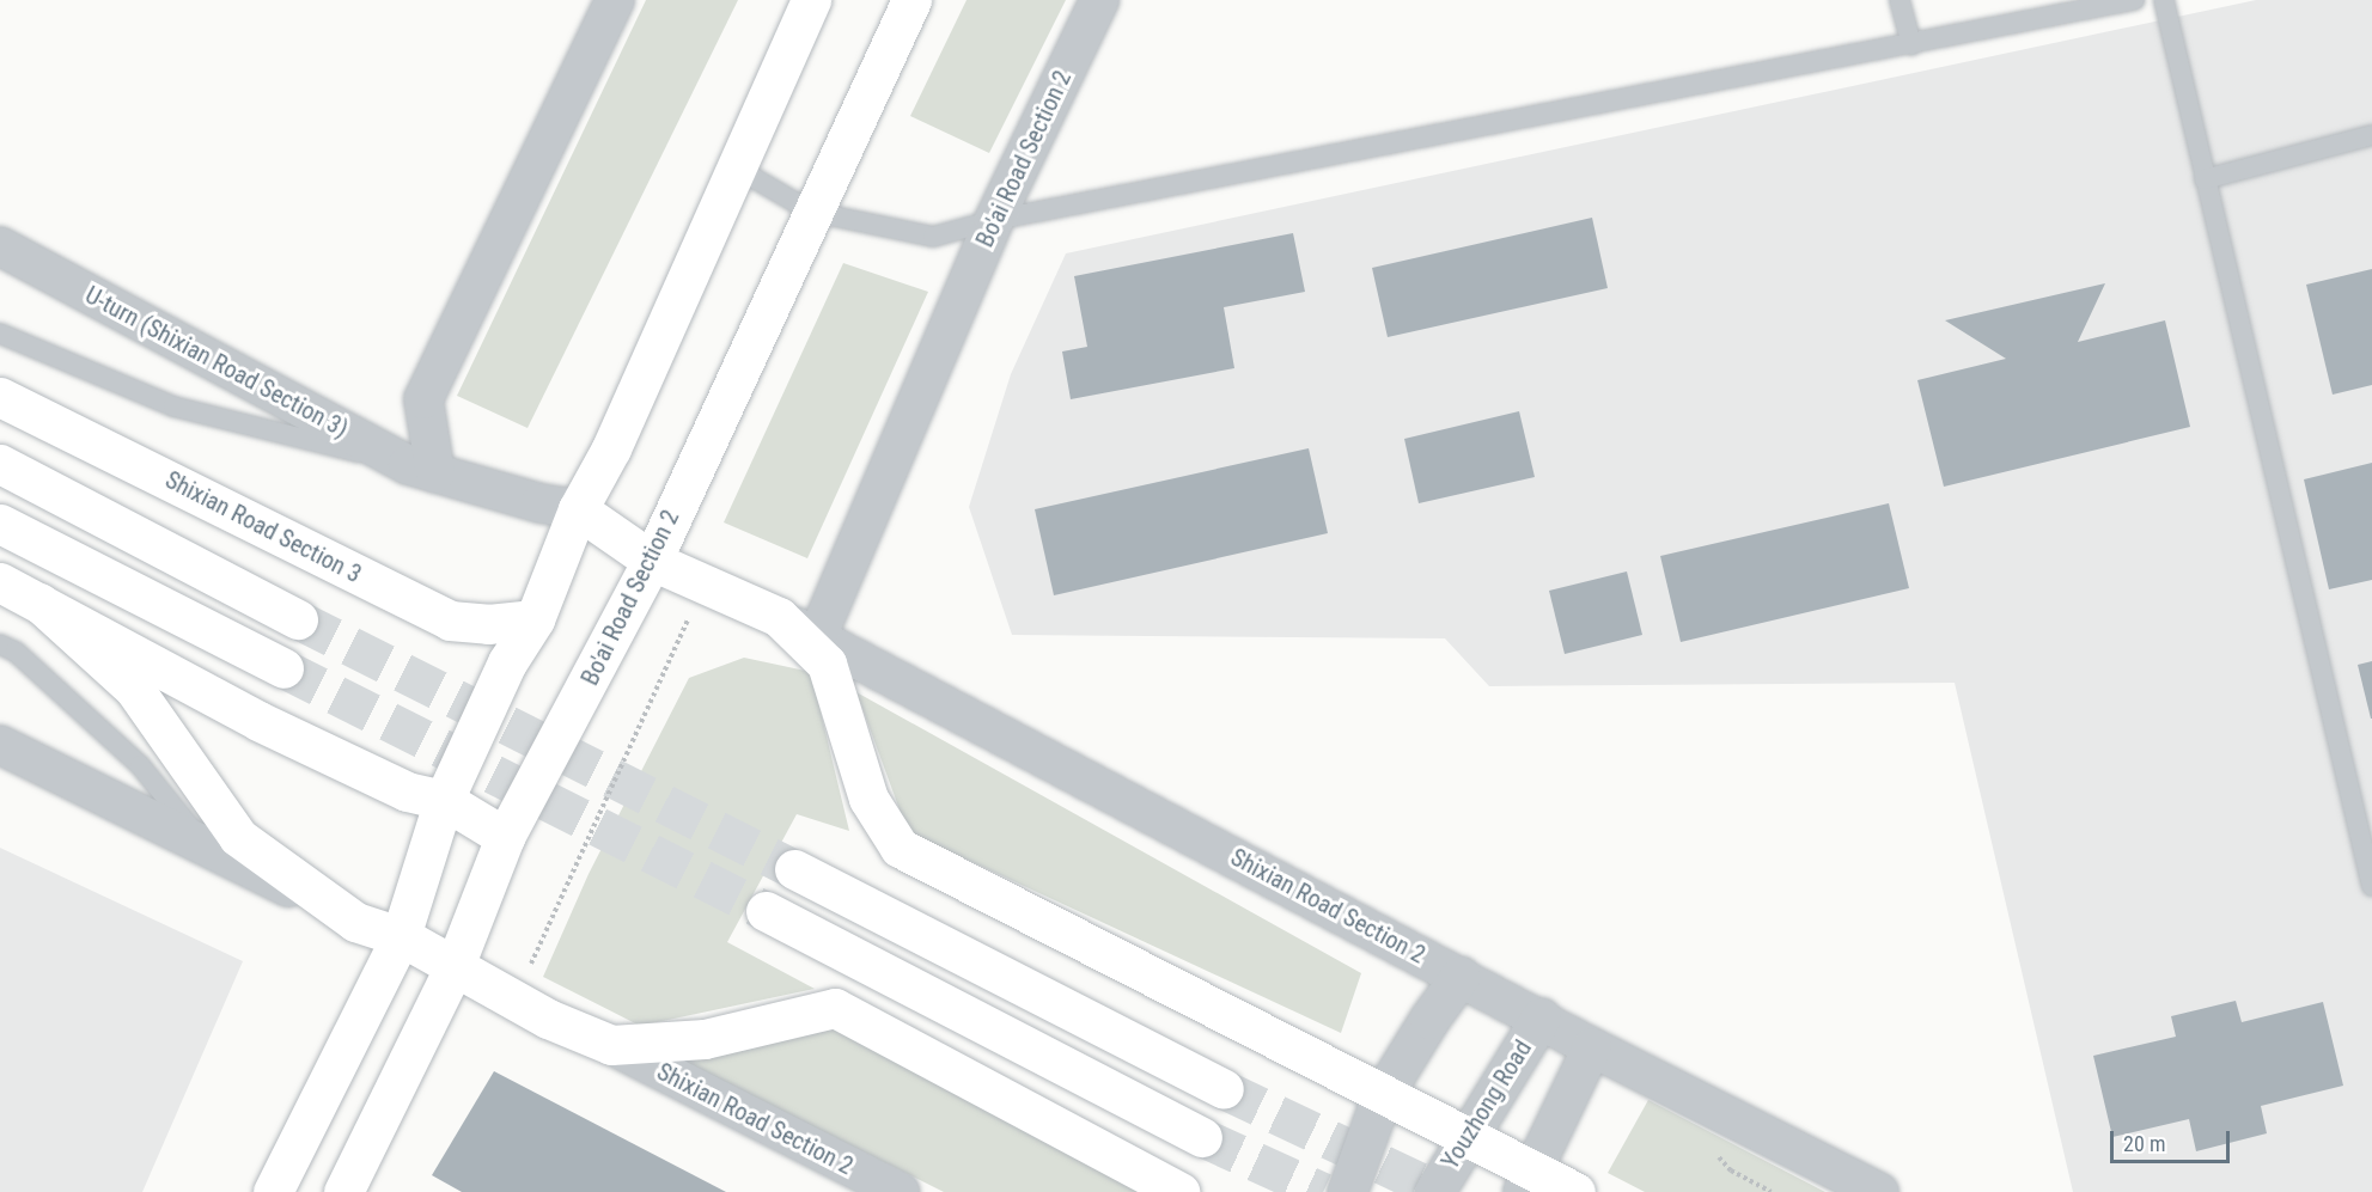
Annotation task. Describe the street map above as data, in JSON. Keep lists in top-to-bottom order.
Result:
{
  "streets": {
    "main road": ["Bo'ai Road Section 2", "Shixian Road Section 3"],
    "street": ["U-turn (Shixian Road Section 3)", "Shixian Road Section 2", "Youzhong Road"]
  },
  "crossings": [
    ["Bo'ai Road Section 2", "Shixian Road Section 2"],
    ["Shixian Road Section 2", "Youzhong Road"]
  ],
  "scale_bar": "20 m"
}
